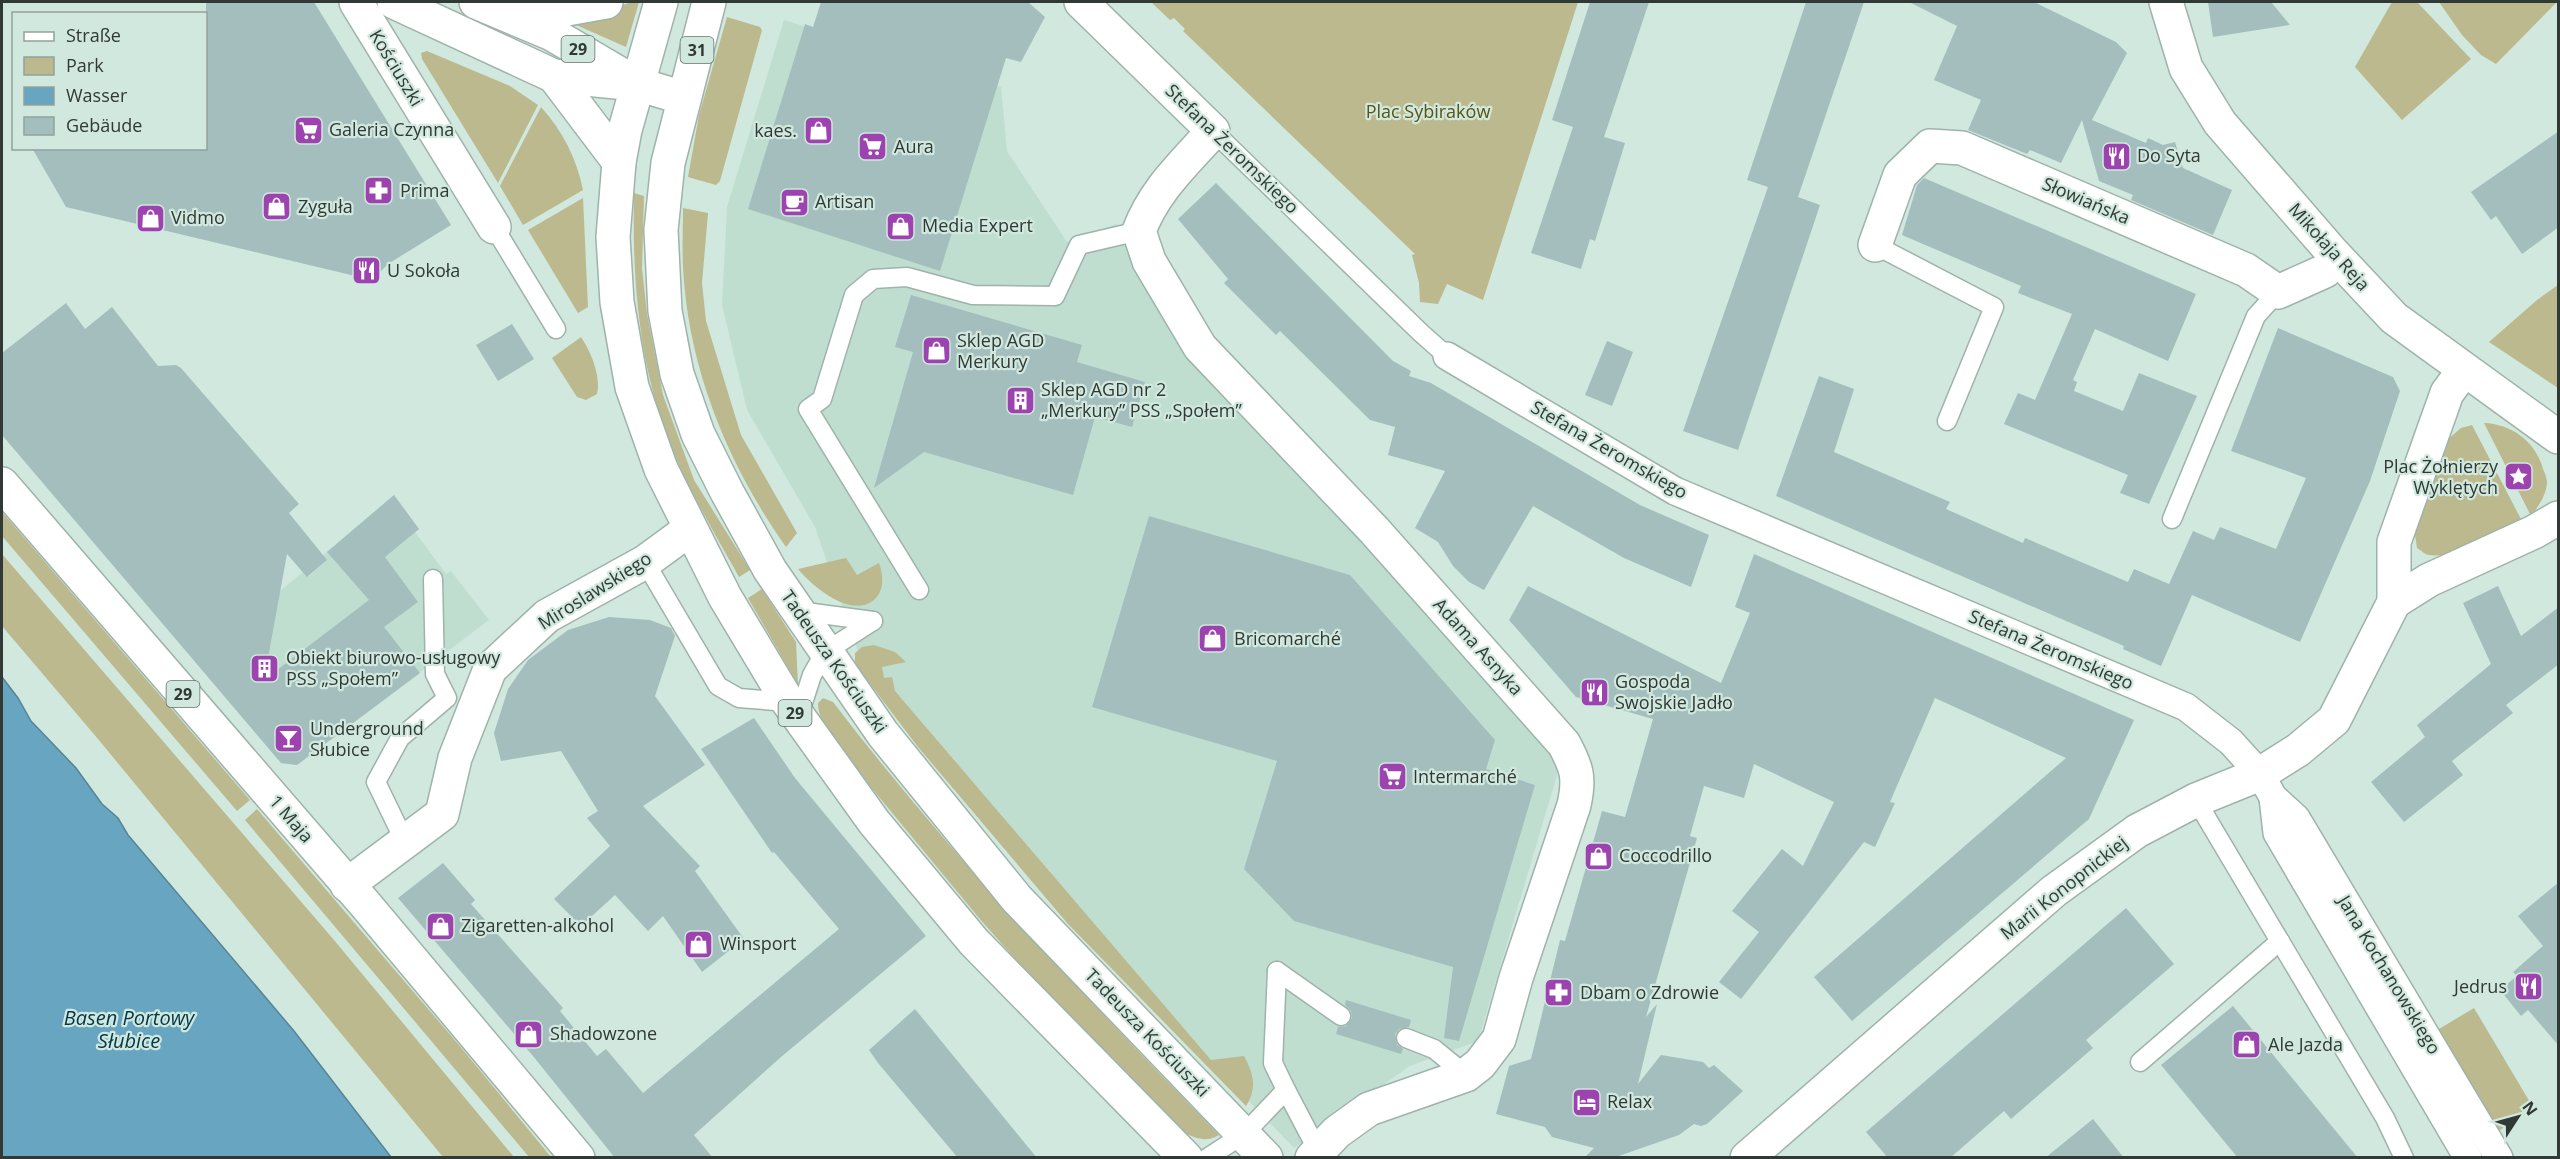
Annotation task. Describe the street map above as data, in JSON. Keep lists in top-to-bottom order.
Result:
{
  "streets": {
    "street": [
      "29",
      "31",
      "Kościuszki",
      "Stefana Żeromskiego",
      "Słowiańska",
      "Mikołaja Reja",
      "Miroslawskiego",
      "Adama Asnyka",
      "Tadeusza Kościuszki",
      "1 Maja",
      "Marii Konopnickiej",
      "Jana Kochanowskiego"
    ]
  },
  "crossings": [
    ["29", "31"],
    ["29", "Miroslawskiego"],
    ["29", "Tadeusza Kościuszki"],
    ["31", "Tadeusza Kościuszki"],
    ["Stefana Żeromskiego", "Marii Konopnickiej"],
    ["Stefana Żeromskiego", "Jana Kochanowskiego"],
    ["Mikołaja Reja", "Marii Konopnickiej"],
    ["Miroslawskiego", "1 Maja"],
    ["Marii Konopnickiej", "Jana Kochanowskiego"]
  ],
  "water": ["Basen Portowy Słubice"],
  "parks": ["Plac Sybiraków"],
  "places": {
    "supermarket": ["Galeria Czynna", "Aura", "Intermarché"],
    "shop": [
      "kaes.",
      "Zyguła",
      "Vidmo",
      "Media Expert",
      "Sklep AGD Merkury",
      "Bricomarché",
      "Coccodrillo",
      "Zigaretten-alkohol",
      "Winsport",
      "Shadowzone",
      "Ale Jazda"
    ],
    "restaurant": [
      "Do Syta",
      "U Sokoła",
      "Gospoda Swojskie Jadło",
      "Jedrus"
    ],
    "pharmacy": ["Prima", "Dbam o Zdrowie"],
    "cafe": ["Artisan"],
    "building": ["Sklep AGD nr 2 „Merkury” PSS „Społem”", "Obiekt biurowo-usługowy PSS „Społem”"],
    "place": ["Plac Żołnierzy Wyklętych"],
    "bar": ["Underground Słubice"],
    "hotel": ["Relax"]
  },
  "legend": [
    "Straße",
    "Park",
    "Wasser",
    "Gebäude"
  ],
  "north": "top right"
}
